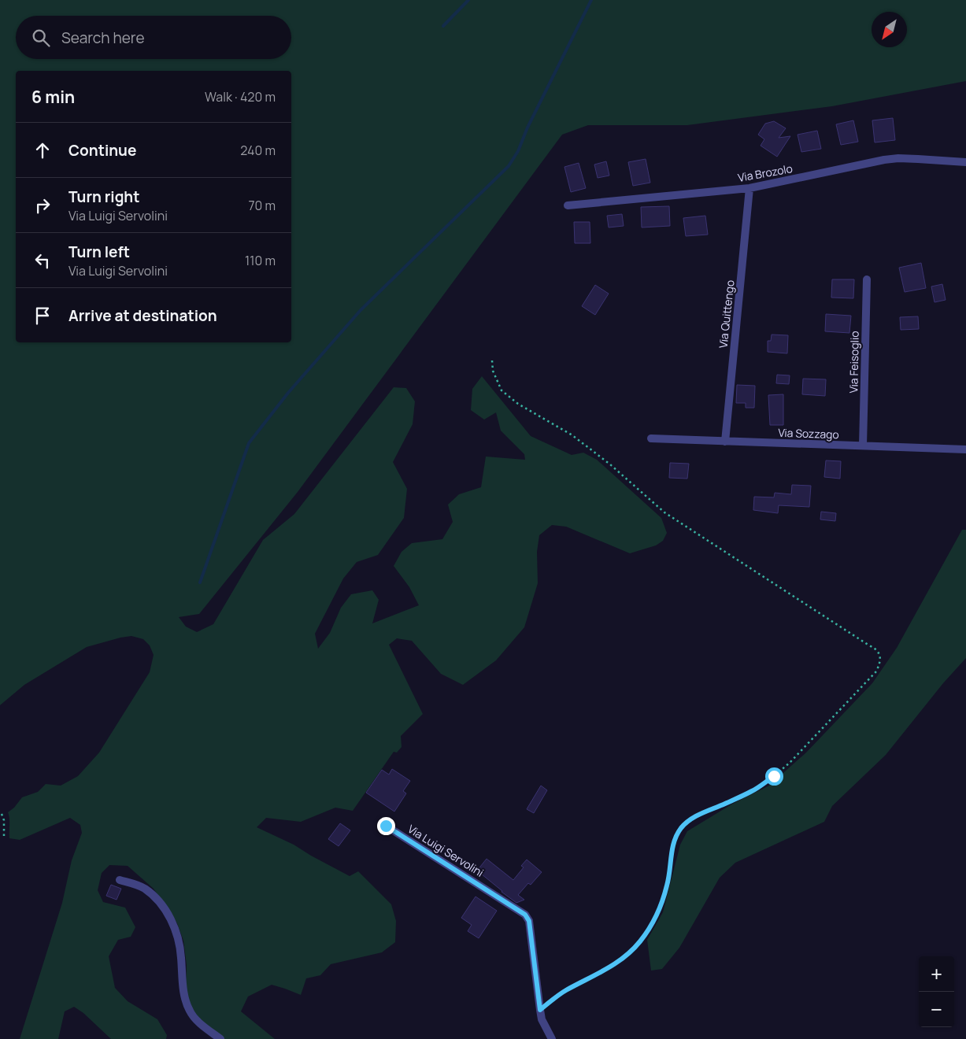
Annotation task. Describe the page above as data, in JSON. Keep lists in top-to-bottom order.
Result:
{
  "streets": {
    "street": [
      "Via Brozolo",
      "Via Quittengo",
      "Via Feisoglio",
      "Via Sozzago",
      "Via Luigi Servolini"
    ]
  },
  "crossings": [
    ["Via Brozolo", "Via Quittengo"],
    ["Via Quittengo", "Via Sozzago"],
    ["Via Feisoglio", "Via Sozzago"]
  ],
  "north": "bottom left",
  "page": {
    "search": "Search here",
    "heading": ["6 min", "Walk · 420 m"],
    "list": [
      ["Continue", "240 m"],
      ["Turn right", "Via Luigi Servolini", "70 m"],
      ["Turn left", "Via Luigi Servolini", "110 m"],
      "Arrive at destination"
    ],
    "map_buttons": ["+", "−"]
  }
}
